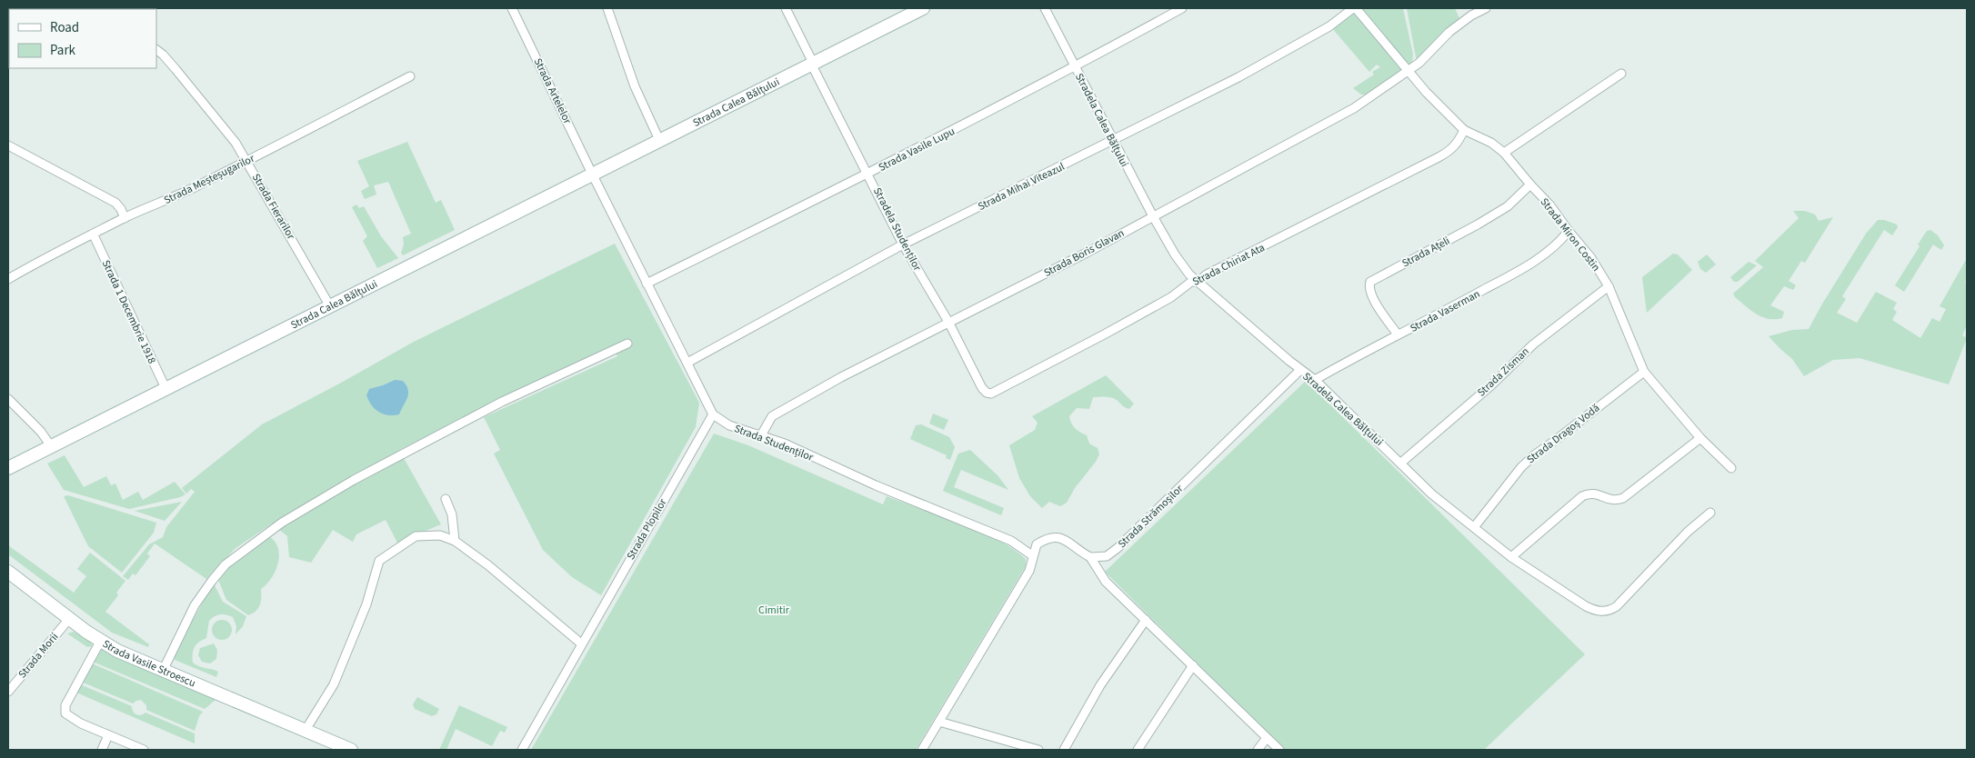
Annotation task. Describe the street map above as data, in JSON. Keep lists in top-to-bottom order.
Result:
{
  "streets": {
    "main road": ["Strada Calea Bălțului", "Strada Vasile Stroescu"],
    "street": [
      "Strada Artelelor",
      "Stradela Calea Bălțului",
      "Strada Vasile Lupu",
      "Strada Meșteșugarilor",
      "Strada Mihai Viteazul",
      "Strada Fierarilor",
      "Stradela Studenților",
      "Strada Miron Costin",
      "Strada Ațeli",
      "Strada Boris Glavan",
      "Strada Chiriat Ata",
      "Strada Vaserman",
      "Strada 1 Decembrie 1918",
      "Strada Zisman",
      "Strada Dragoș Vodă",
      "Strada Studenților",
      "Strada Strămoșilor",
      "Strada Plopilor",
      "Strada Morii"
    ]
  },
  "crossings": [
    ["Strada Artelelor", "Strada Calea Bălțului"],
    ["Strada Calea Bălțului", "Strada Fierarilor"],
    ["Strada Calea Bălțului", "Stradela Studenților"],
    ["Strada Calea Bălțului", "Strada 1 Decembrie 1918"],
    ["Stradela Calea Bălțului", "Strada Vasile Lupu"],
    ["Stradela Calea Bălțului", "Strada Mihai Viteazul"],
    ["Stradela Calea Bălțului", "Strada Boris Glavan"],
    ["Stradela Calea Bălțului", "Strada Chiriat Ata"],
    ["Stradela Calea Bălțului", "Strada Vaserman"],
    ["Stradela Calea Bălțului", "Strada Zisman"],
    ["Stradela Calea Bălțului", "Strada Dragoș Vodă"],
    ["Stradela Calea Bălțului", "Strada Strămoșilor"],
    ["Strada Vasile Lupu", "Stradela Studenților"],
    ["Strada Meșteșugarilor", "Strada Fierarilor"],
    ["Strada Meșteșugarilor", "Strada 1 Decembrie 1918"],
    ["Strada Mihai Viteazul", "Stradela Studenților"],
    ["Strada Mihai Viteazul", "Strada Miron Costin"],
    ["Stradela Studenților", "Strada Boris Glavan"],
    ["Stradela Studenților", "Strada Chiriat Ata"],
    ["Strada Miron Costin", "Strada Ațeli"],
    ["Strada Miron Costin", "Strada Boris Glavan"],
    ["Strada Miron Costin", "Strada Chiriat Ata"],
    ["Strada Miron Costin", "Strada Vaserman"],
    ["Strada Miron Costin", "Strada Zisman"],
    ["Strada Miron Costin", "Strada Dragoș Vodă"],
    ["Strada Ațeli", "Strada Vaserman"],
    ["Strada Boris Glavan", "Strada Studenților"],
    ["Strada Studenților", "Strada Plopilor"],
    ["Strada Morii", "Strada Vasile Stroescu"]
  ],
  "parks": ["Cimitir"],
  "legend": ["Road", "Park"]
}
